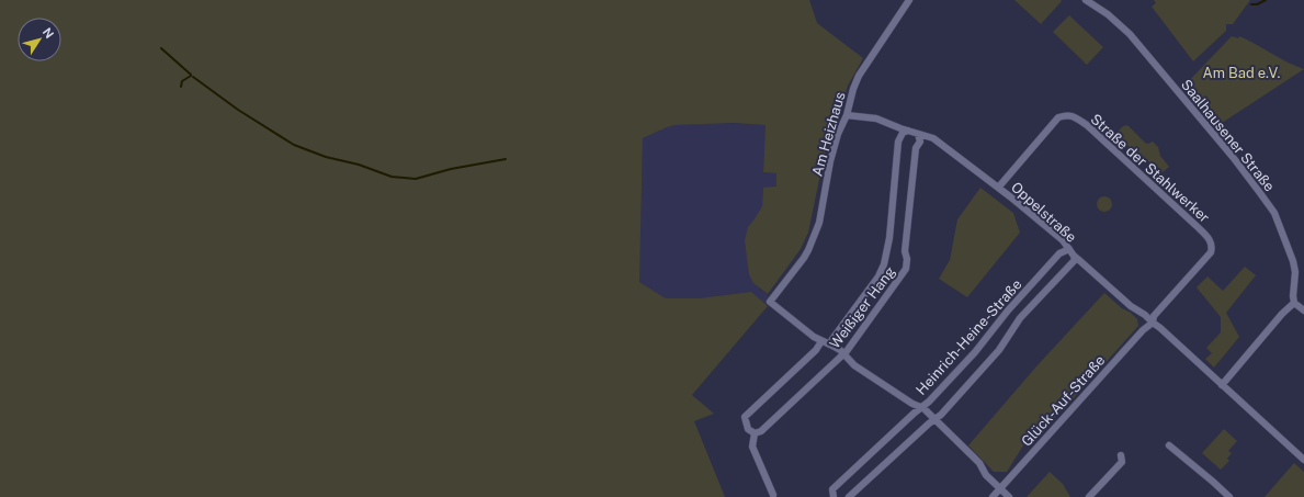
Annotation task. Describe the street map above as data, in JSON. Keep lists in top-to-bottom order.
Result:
{
  "streets": {
    "street": [
      "Am Heizhaus",
      "Saalhausener Straße",
      "Straße der Stahlwerker",
      "Oppelstraße",
      "Weißiger Hang",
      "Heinrich-Heine-Straße",
      "Glück-Auf-Straße"
    ]
  },
  "crossings": [
    ["Am Heizhaus", "Oppelstraße"],
    ["Am Heizhaus", "Weißiger Hang"],
    ["Straße der Stahlwerker", "Oppelstraße"],
    ["Straße der Stahlwerker", "Glück-Auf-Straße"],
    ["Oppelstraße", "Weißiger Hang"],
    ["Oppelstraße", "Heinrich-Heine-Straße"],
    ["Oppelstraße", "Glück-Auf-Straße"]
  ],
  "parks": ["Am Bad e.V."],
  "north": "top right"
}
